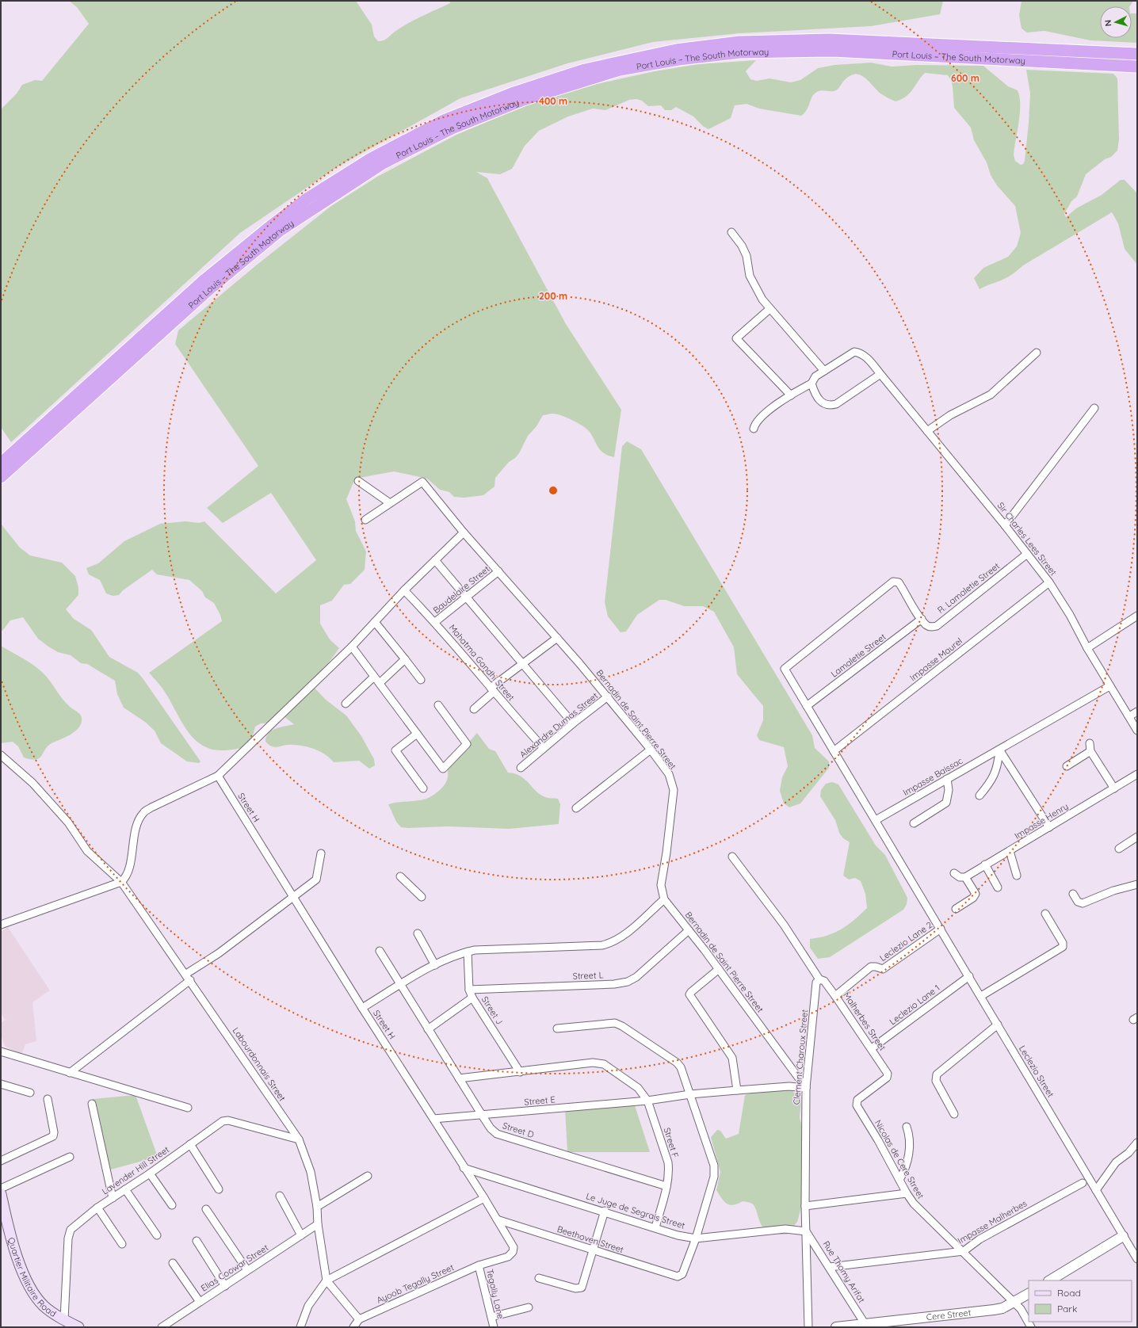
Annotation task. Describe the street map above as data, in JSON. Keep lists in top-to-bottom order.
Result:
{
  "streets": {
    "highway": ["Port Louis – The South Motorway"],
    "main road": ["Quartier Militaire Road"],
    "street": [
      "Sir Charles Lees Street",
      "R. Lamaletie Street",
      "Baudelaire Street",
      "Lamaletie Street",
      "Impasse Maurel",
      "Mahatma Gandhi Street",
      "Bernadin de Saint Pierre Street",
      "Alexandre Dumas Street",
      "Impasse Baissac",
      "Street H",
      "Impasse Henry",
      "Leclezio Lane 2",
      "Street L",
      "Leclezio Lane 1",
      "Street J",
      "Malherbes Street",
      "Clement Charoux Street",
      "Labourdonnais Street",
      "Leclezio Street",
      "Street E",
      "Street D",
      "Street F",
      "Nicolas de Cere Street",
      "Lavender Hill Street",
      "Le Juge de Segrais Street",
      "Impasse Malherbes",
      "Beethoven Street",
      "Elias Coowar Street",
      "Rue Thomy Arifat",
      "Ayoob Tegally Street",
      "Tegally Lane",
      "Cere Street"
    ]
  },
  "crossings": [
    ["Sir Charles Lees Street", "R. Lamaletie Street"],
    ["Sir Charles Lees Street", "Impasse Maurel"],
    ["Sir Charles Lees Street", "Impasse Baissac"],
    ["R. Lamaletie Street", "Lamaletie Street"],
    ["R. Lamaletie Street", "Leclezio Street"],
    ["Baudelaire Street", "Mahatma Gandhi Street"],
    ["Baudelaire Street", "Bernadin de Saint Pierre Street"],
    ["Lamaletie Street", "Leclezio Street"],
    ["Impasse Maurel", "Leclezio Street"],
    ["Mahatma Gandhi Street", "Alexandre Dumas Street"],
    ["Bernadin de Saint Pierre Street", "Alexandre Dumas Street"],
    ["Bernadin de Saint Pierre Street", "Street L"],
    ["Bernadin de Saint Pierre Street", "Clement Charoux Street"],
    ["Bernadin de Saint Pierre Street", "Street E"],
    ["Impasse Baissac", "Leclezio Street"],
    ["Street H", "Street E"],
    ["Street H", "Le Juge de Segrais Street"],
    ["Street H", "Beethoven Street"],
    ["Street H", "Ayoob Tegally Street"],
    ["Street H", "Tegally Lane"],
    ["Leclezio Lane 2", "Malherbes Street"],
    ["Leclezio Lane 2", "Leclezio Street"],
    ["Street L", "Street J"],
    ["Leclezio Lane 1", "Malherbes Street"],
    ["Leclezio Lane 1", "Leclezio Street"],
    ["Street J", "Street F"],
    ["Malherbes Street", "Clement Charoux Street"],
    ["Malherbes Street", "Nicolas de Cere Street"],
    ["Clement Charoux Street", "Street E"],
    ["Clement Charoux Street", "Le Juge de Segrais Street"],
    ["Clement Charoux Street", "Rue Thomy Arifat"],
    ["Labourdonnais Street", "Lavender Hill Street"],
    ["Labourdonnais Street", "Elias Coowar Street"],
    ["Street E", "Street D"],
    ["Street E", "Street F"],
    ["Street D", "Street F"],
    ["Street F", "Le Juge de Segrais Street"],
    ["Nicolas de Cere Street", "Impasse Malherbes"],
    ["Nicolas de Cere Street", "Cere Street"],
    ["Lavender Hill Street", "Quartier Militaire Road"],
    ["Le Juge de Segrais Street", "Beethoven Street"],
    ["Le Juge de Segrais Street", "Rue Thomy Arifat"],
    ["Impasse Malherbes", "Rue Thomy Arifat"],
    ["Rue Thomy Arifat", "Cere Street"],
    ["Ayoob Tegally Street", "Tegally Lane"]
  ],
  "legend": ["Road", "Park"],
  "north": "left",
  "rings": ["600 m", "400 m", "200 m"]
}
